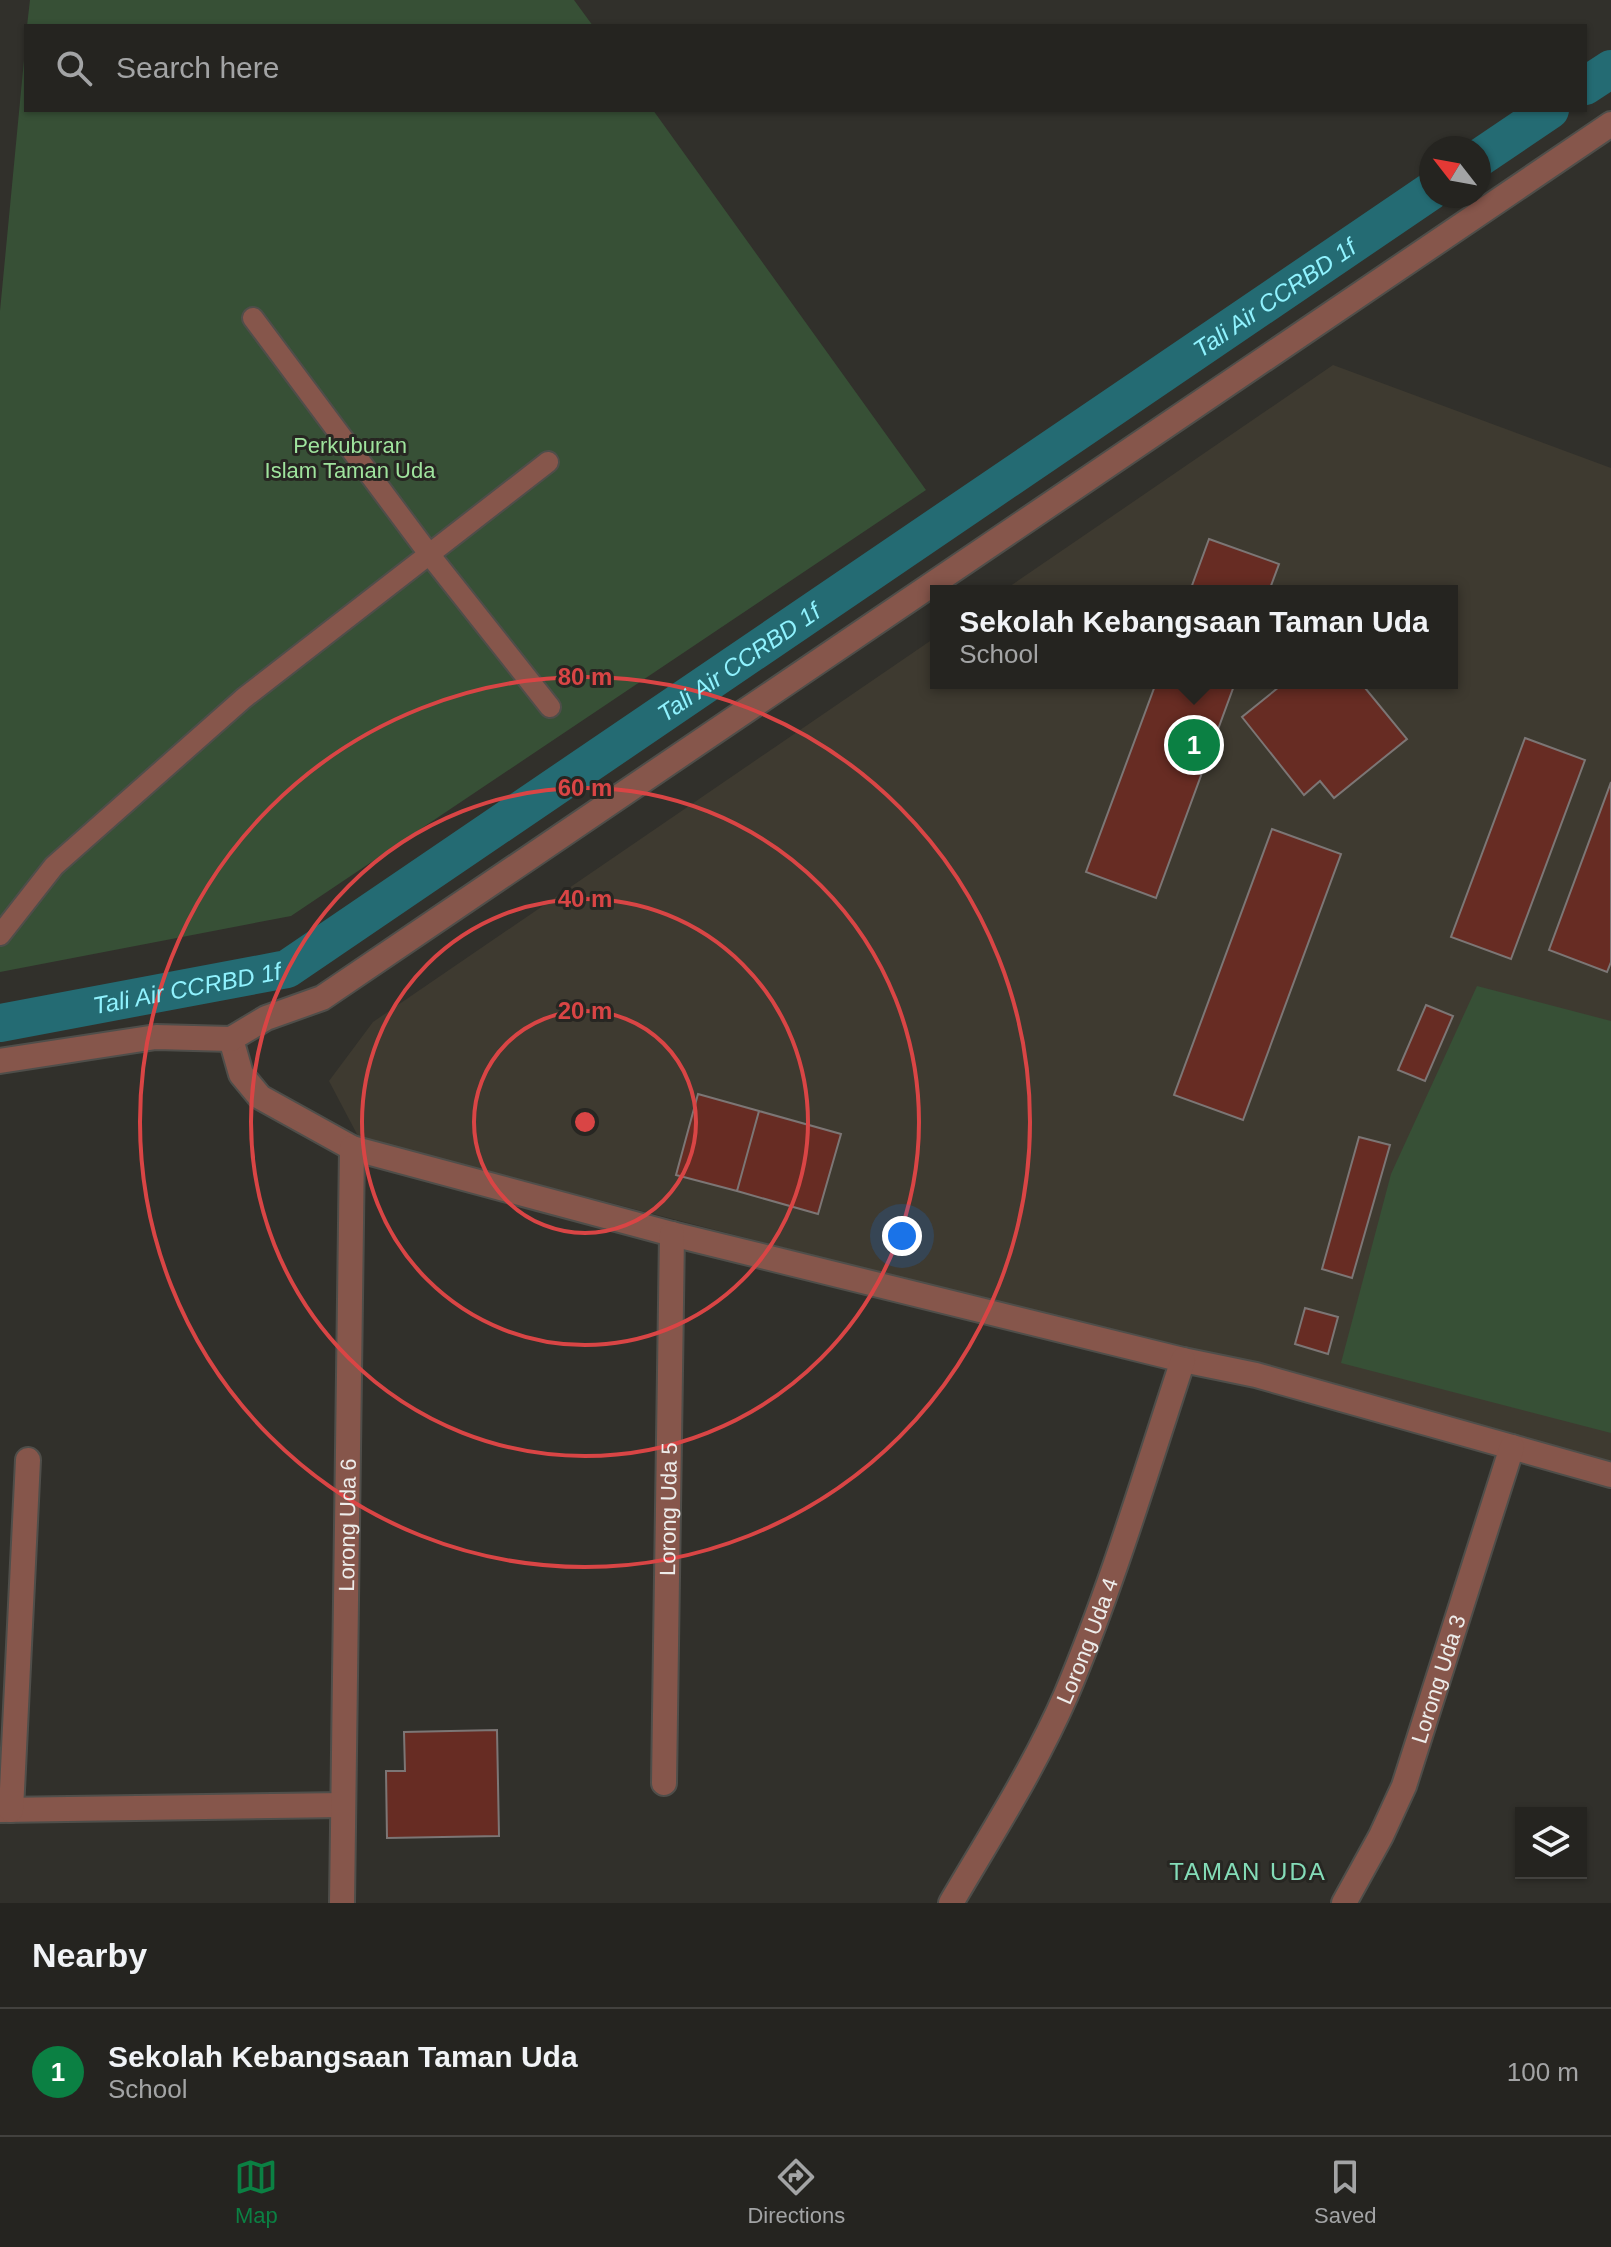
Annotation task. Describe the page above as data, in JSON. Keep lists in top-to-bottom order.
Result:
{
  "streets": {
    "street": [
      "Lorong Uda 5",
      "Lorong Uda 6",
      "Lorong Uda 4",
      "Lorong Uda 3"
    ]
  },
  "districts": ["TAMAN UDA"],
  "water": ["Tali Air CCRBD 1f"],
  "parks": ["Perkuburan Islam Taman Uda"],
  "north": "top left",
  "page": {
    "search": "Search here",
    "popup": ["Sekolah Kebangsaan Taman Uda", "School"],
    "pins": "1",
    "heading": "Nearby",
    "list": [
      {
        "mark": "1",
        "name": "Sekolah Kebangsaan Taman Uda",
        "note": "School",
        "value": "100 m"
      }
    ],
    "nav": ["Map", "Directions", "Saved"]
  },
  "rings": [
    "80 m",
    "60 m",
    "40 m",
    "20 m"
  ]
}
